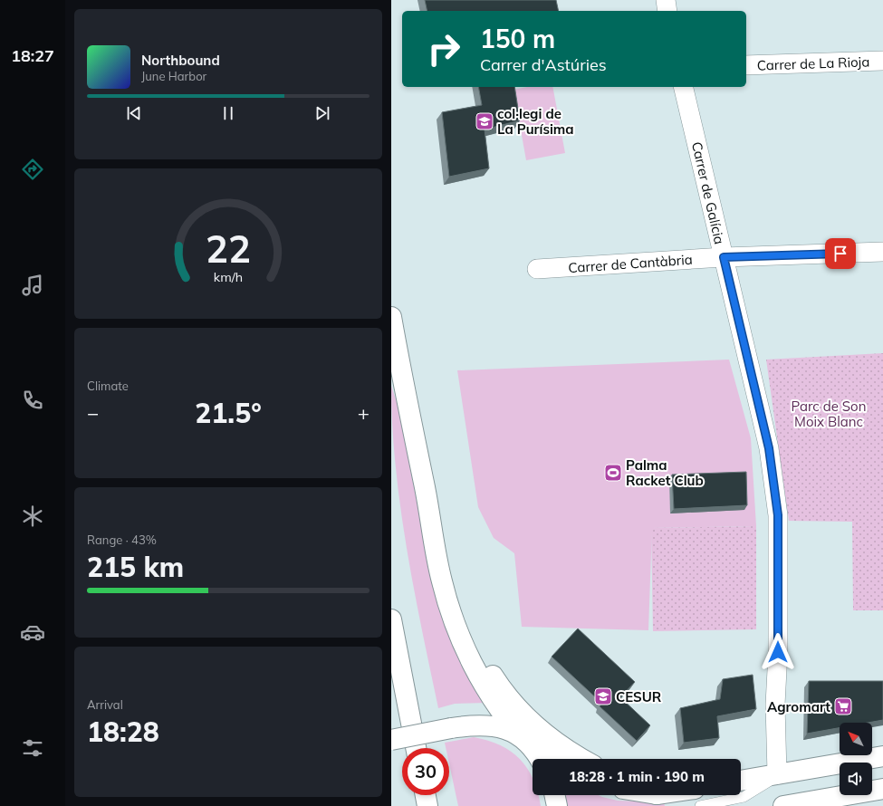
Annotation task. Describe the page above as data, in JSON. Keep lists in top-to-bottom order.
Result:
{
  "streets": {
    "street": ["Carrer de La Rioja", "Carrer de Galícia", "Carrer de Cantàbria"]
  },
  "crossings": [
    ["Carrer de Galícia", "Carrer de Cantàbria"]
  ],
  "parks": ["Parc de Son Moix Blanc"],
  "places": {
    "school or university": ["col·legi de La Purísima", "CESUR"],
    "sports": ["Palma Racket Club"],
    "supermarket": ["Agromart"]
  },
  "north": "top left",
  "page": {
    "tabs": "18:27",
    "turn": ["150 m", "Carrer d'Astúries"],
    "song": ["Northbound", "June Harbor"],
    "tile": [
      "Climate",
      ["Range · 43%", "215 km"],
      ["Arrival", "18:28"]
    ],
    "heat": ["−", "21.5°", "+"],
    "limit": "30",
    "trip": "18:28 · 1 min · 190 m",
    "gauge": ["22", "km/h"]
  }
}
